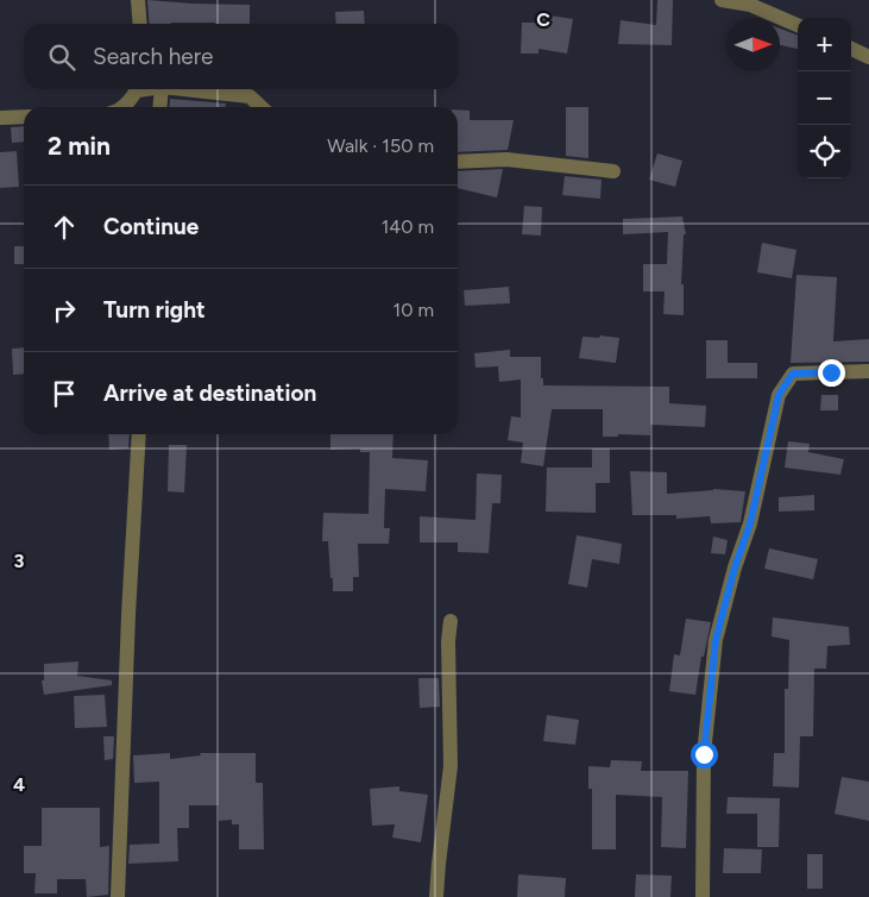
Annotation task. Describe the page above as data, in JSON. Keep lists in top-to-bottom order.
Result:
{
  "north": "right",
  "page": {
    "map_buttons": ["+", "−"],
    "search": "Search here",
    "heading": ["2 min", "Walk · 150 m"],
    "list": [
      ["Continue", "140 m"],
      ["Turn right", "10 m"],
      "Arrive at destination"
    ]
  },
  "grid": {
    "columns": ["C"],
    "rows": ["3", "4"]
  }
}
